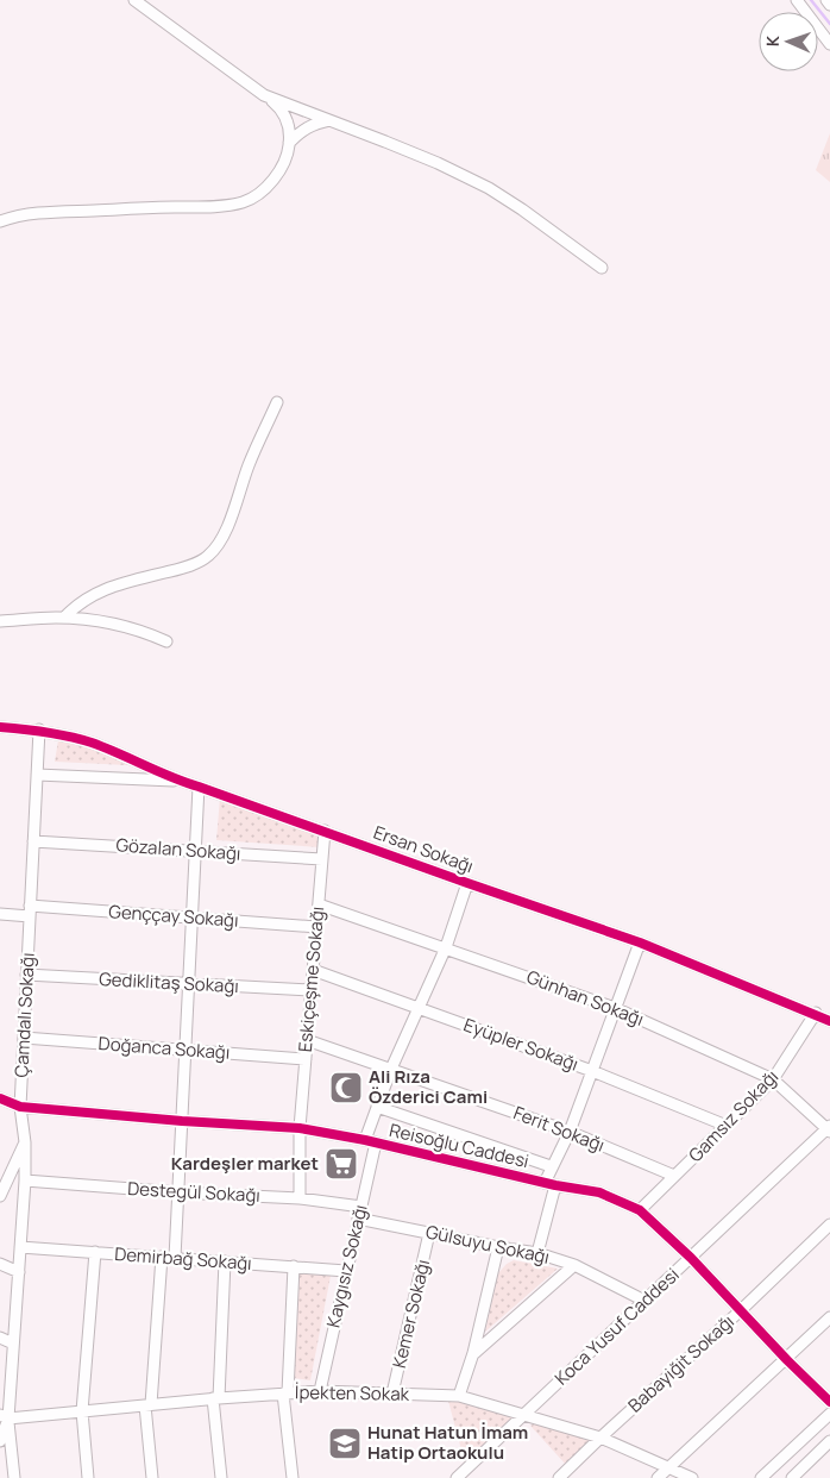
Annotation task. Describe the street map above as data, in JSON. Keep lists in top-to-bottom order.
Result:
{
  "streets": {
    "street": [
      "Gözalan Sokağı",
      "Ersan Sokağı",
      "Genççay Sokağı",
      "Eskiçeşme Sokağı",
      "Gediklitaş Sokağı",
      "Günhan Sokağı",
      "Çamdalı Sokağı",
      "Eyüpler Sokağı",
      "Doğanca Sokağı",
      "Gamsız Sokağı",
      "Ferit Sokağı",
      "Reisoğlu Caddesi",
      "Destegül Sokağı",
      "Gülsuyu Sokağı",
      "Demirbağ Sokağı",
      "Kaygısız Sokağı",
      "Kemer Sokağı",
      "Koca Yusuf Caddesi",
      "Babayiğit Sokağı",
      "İpekten Sokak"
    ]
  },
  "crossings": [
    ["Gözalan Sokağı", "Eskiçeşme Sokağı"],
    ["Gözalan Sokağı", "Çamdalı Sokağı"],
    ["Ersan Sokağı", "Eskiçeşme Sokağı"],
    ["Ersan Sokağı", "Çamdalı Sokağı"],
    ["Ersan Sokağı", "Gamsız Sokağı"],
    ["Ersan Sokağı", "Kaygısız Sokağı"],
    ["Genççay Sokağı", "Eskiçeşme Sokağı"],
    ["Genççay Sokağı", "Çamdalı Sokağı"],
    ["Eskiçeşme Sokağı", "Gediklitaş Sokağı"],
    ["Eskiçeşme Sokağı", "Günhan Sokağı"],
    ["Eskiçeşme Sokağı", "Eyüpler Sokağı"],
    ["Eskiçeşme Sokağı", "Doğanca Sokağı"],
    ["Eskiçeşme Sokağı", "Ferit Sokağı"],
    ["Eskiçeşme Sokağı", "Reisoğlu Caddesi"],
    ["Eskiçeşme Sokağı", "Destegül Sokağı"],
    ["Gediklitaş Sokağı", "Çamdalı Sokağı"],
    ["Günhan Sokağı", "Gamsız Sokağı"],
    ["Günhan Sokağı", "Kaygısız Sokağı"],
    ["Günhan Sokağı", "Koca Yusuf Caddesi"],
    ["Çamdalı Sokağı", "Doğanca Sokağı"],
    ["Çamdalı Sokağı", "Reisoğlu Caddesi"],
    ["Çamdalı Sokağı", "Destegül Sokağı"],
    ["Çamdalı Sokağı", "Demirbağ Sokağı"],
    ["Çamdalı Sokağı", "İpekten Sokak"],
    ["Eyüpler Sokağı", "Gamsız Sokağı"],
    ["Eyüpler Sokağı", "Kaygısız Sokağı"],
    ["Gamsız Sokağı", "Ferit Sokağı"],
    ["Gamsız Sokağı", "Reisoğlu Caddesi"],
    ["Ferit Sokağı", "Kaygısız Sokağı"],
    ["Reisoğlu Caddesi", "Kaygısız Sokağı"],
    ["Reisoğlu Caddesi", "Koca Yusuf Caddesi"],
    ["Reisoğlu Caddesi", "Babayiğit Sokağı"],
    ["Destegül Sokağı", "Kaygısız Sokağı"],
    ["Gülsuyu Sokağı", "Kaygısız Sokağı"],
    ["Gülsuyu Sokağı", "Kemer Sokağı"],
    ["Gülsuyu Sokağı", "Koca Yusuf Caddesi"],
    ["Demirbağ Sokağı", "Kaygısız Sokağı"],
    ["Kaygısız Sokağı", "İpekten Sokak"],
    ["Kemer Sokağı", "İpekten Sokak"],
    ["Koca Yusuf Caddesi", "İpekten Sokak"],
    ["Babayiğit Sokağı", "İpekten Sokak"]
  ],
  "places": {
    "mosque": ["Ali Rıza Özderici Cami"],
    "supermarket": ["Kardeşler market"],
    "school or university": ["Hunat Hatun İmam Hatip Ortaokulu"]
  },
  "north": "left"
}
